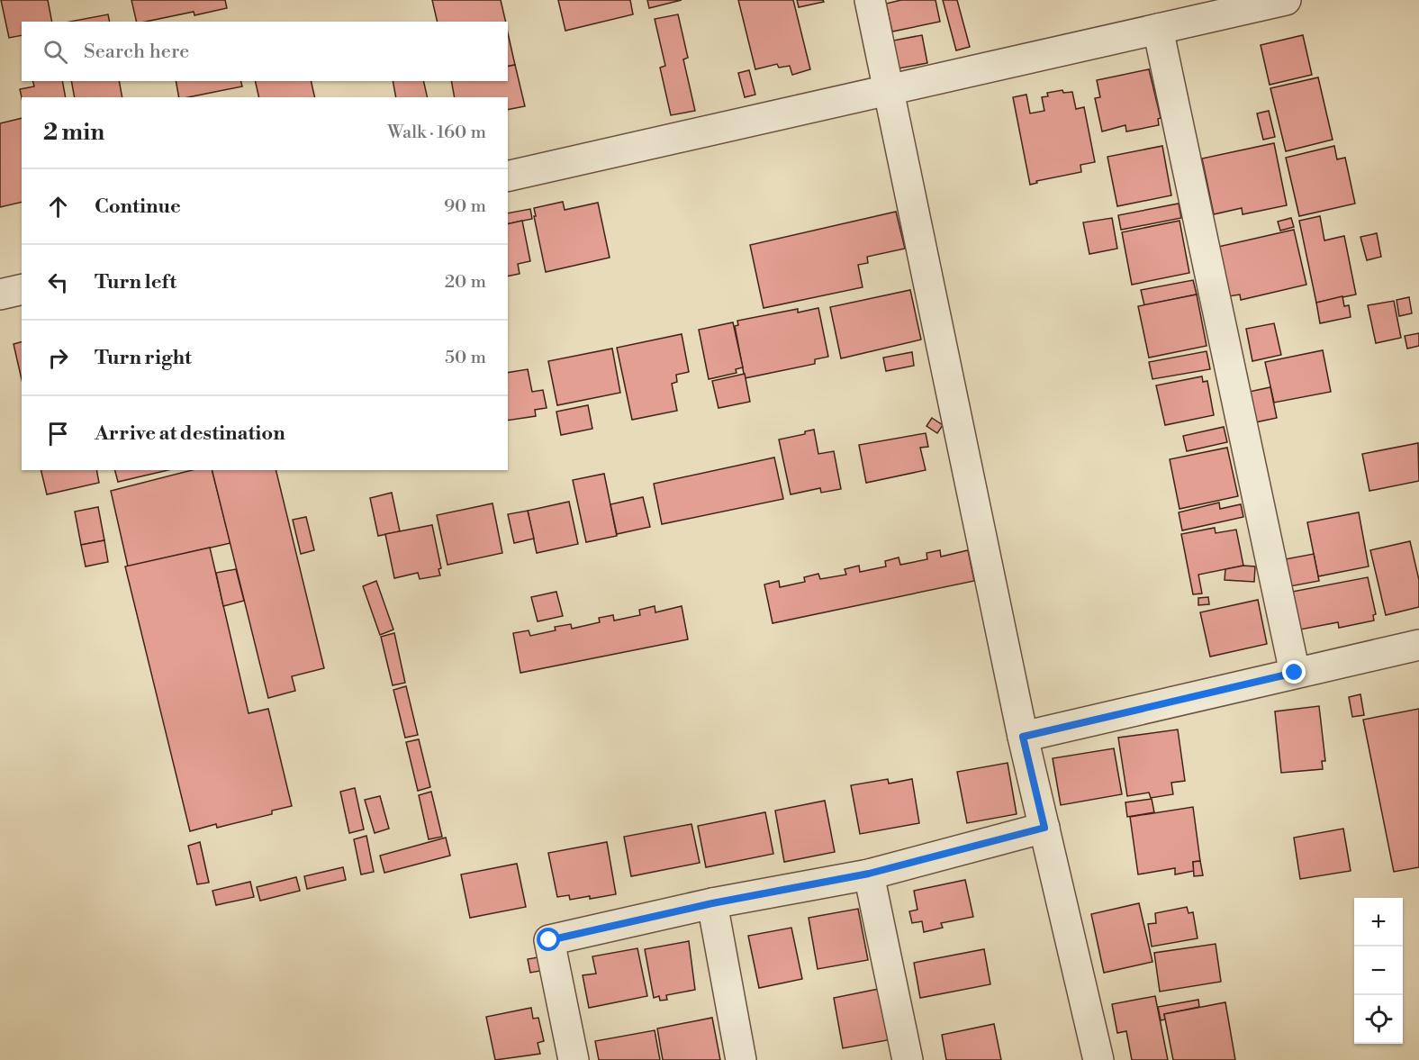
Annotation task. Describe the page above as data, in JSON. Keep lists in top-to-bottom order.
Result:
{
  "page": {
    "search": "Search here",
    "heading": ["2 min", "Walk · 160 m"],
    "list": [
      ["Continue", "90 m"],
      ["Turn left", "20 m"],
      ["Turn right", "50 m"],
      "Arrive at destination"
    ],
    "map_buttons": ["+", "−"]
  }
}
